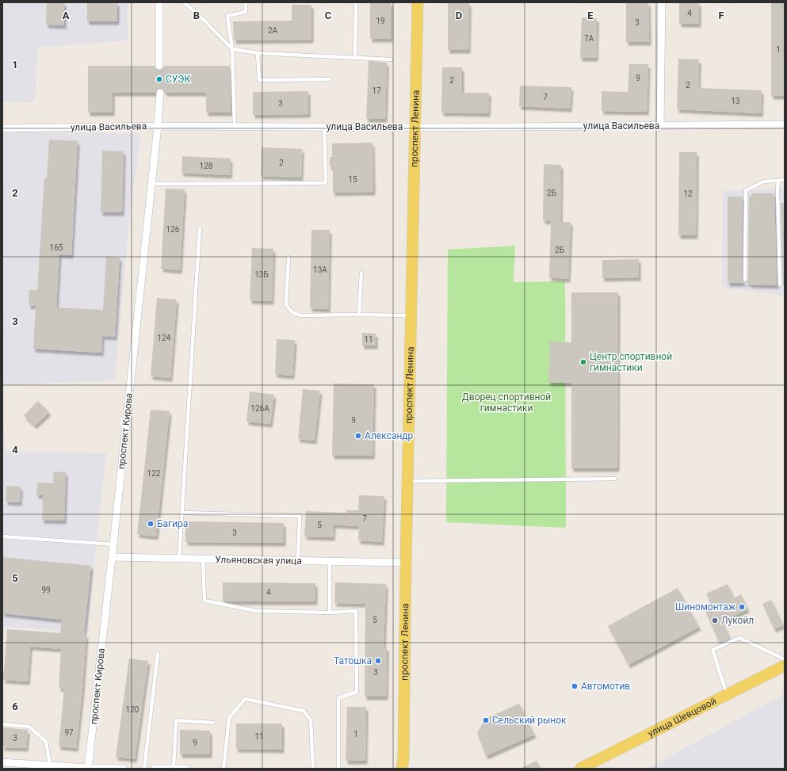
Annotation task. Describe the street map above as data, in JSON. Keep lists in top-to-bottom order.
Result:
{
  "streets": {
    "main road": ["проспект Ленина", "улица Шевцовой"],
    "street": ["улица Васильева", "проспект Кирова", "Ульяновская улица"]
  },
  "crossings": [
    ["улица Васильева", "проспект Ленина"],
    ["улица Васильева", "проспект Кирова"],
    ["проспект Ленина", "Ульяновская улица"],
    ["проспект Кирова", "Ульяновская улица"]
  ],
  "parks": ["Дворец спортивной гимнастики"],
  "places": [
    "СУЭК",
    "Центр спортивной гимнастики",
    "Александр",
    "Багира",
    "Шиномонтаж",
    "Лукойл",
    "Татошка",
    "Автомотив",
    "Сельский рынок"
  ],
  "house_numbers": [
    "4",
    "19",
    "3",
    "2А",
    "7А",
    "1",
    "9",
    "2",
    "2",
    "17",
    "7",
    "13",
    "3",
    "2",
    "128",
    "15",
    "2Б",
    "12",
    "126",
    "165",
    "2Б",
    "13А",
    "13Б",
    "124",
    "11",
    "126А",
    "9",
    "122",
    "7",
    "5",
    "3",
    "99",
    "4",
    "5",
    "3",
    "120",
    "97",
    "1",
    "11",
    "3",
    "9"
  ],
  "grid": {
    "columns": [
      "A",
      "B",
      "C",
      "D",
      "E",
      "F"
    ],
    "rows": [
      "1",
      "2",
      "3",
      "4",
      "5",
      "6"
    ]
  }
}
